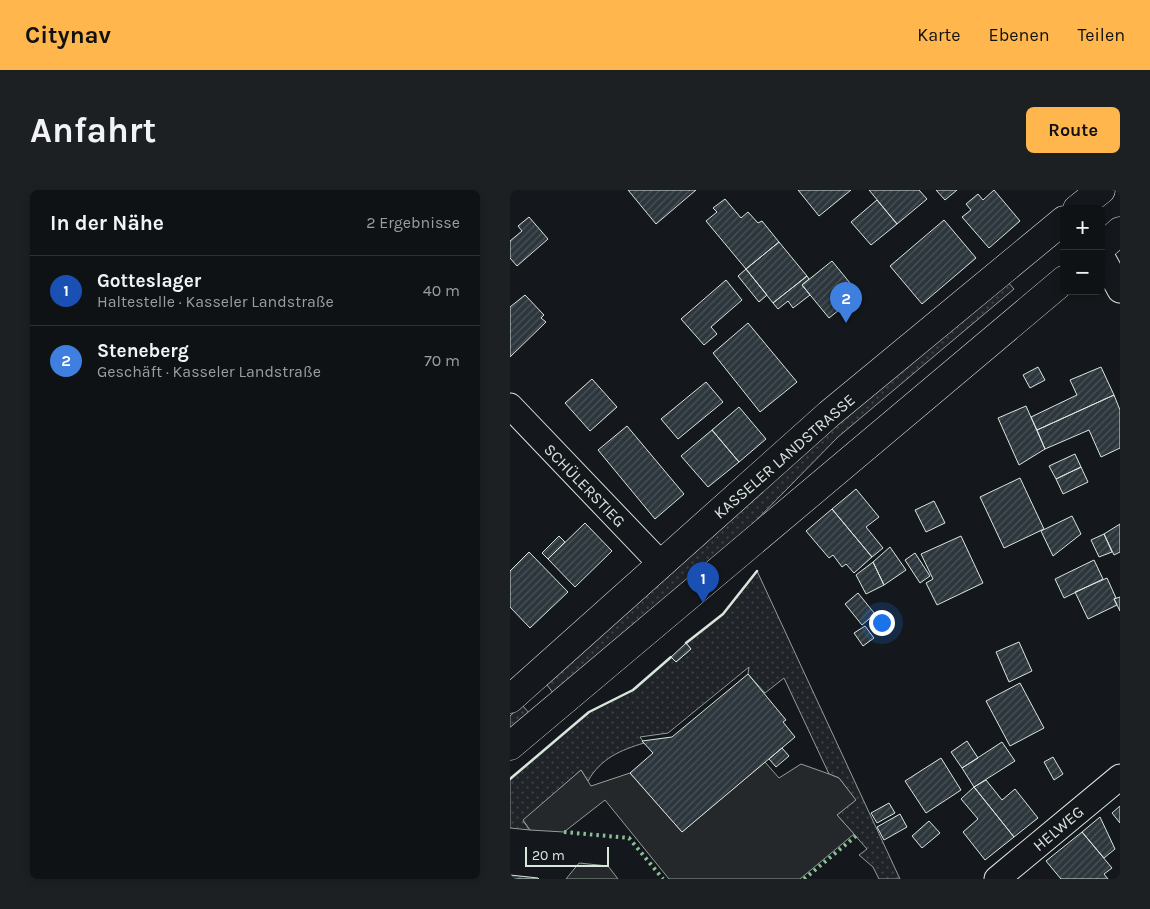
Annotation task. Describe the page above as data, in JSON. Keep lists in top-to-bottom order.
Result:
{
  "streets": {
    "main road": ["KASSELER LANDSTRASSE"],
    "street": ["SCHÜLERSTIEG", "HELWEG"]
  },
  "crossings": [
    ["KASSELER LANDSTRASSE", "SCHÜLERSTIEG"]
  ],
  "scale_bar": "20 m",
  "page": {
    "header": "Citynav",
    "nav": ["Karte", "Ebenen", "Teilen"],
    "buttons": "Route",
    "title": "Anfahrt",
    "heading": ["In der Nähe", "2 Ergebnisse"],
    "map_buttons": ["+", "−"],
    "list": [
      {
        "mark": "1",
        "name": "Gotteslager",
        "note": "Haltestelle · Kasseler Landstraße",
        "value": "40 m"
      },
      {
        "mark": "2",
        "name": "Steneberg",
        "note": "Geschäft · Kasseler Landstraße",
        "value": "70 m"
      }
    ],
    "pins": ["2", "1"],
    "scale": "20 m"
  }
}
